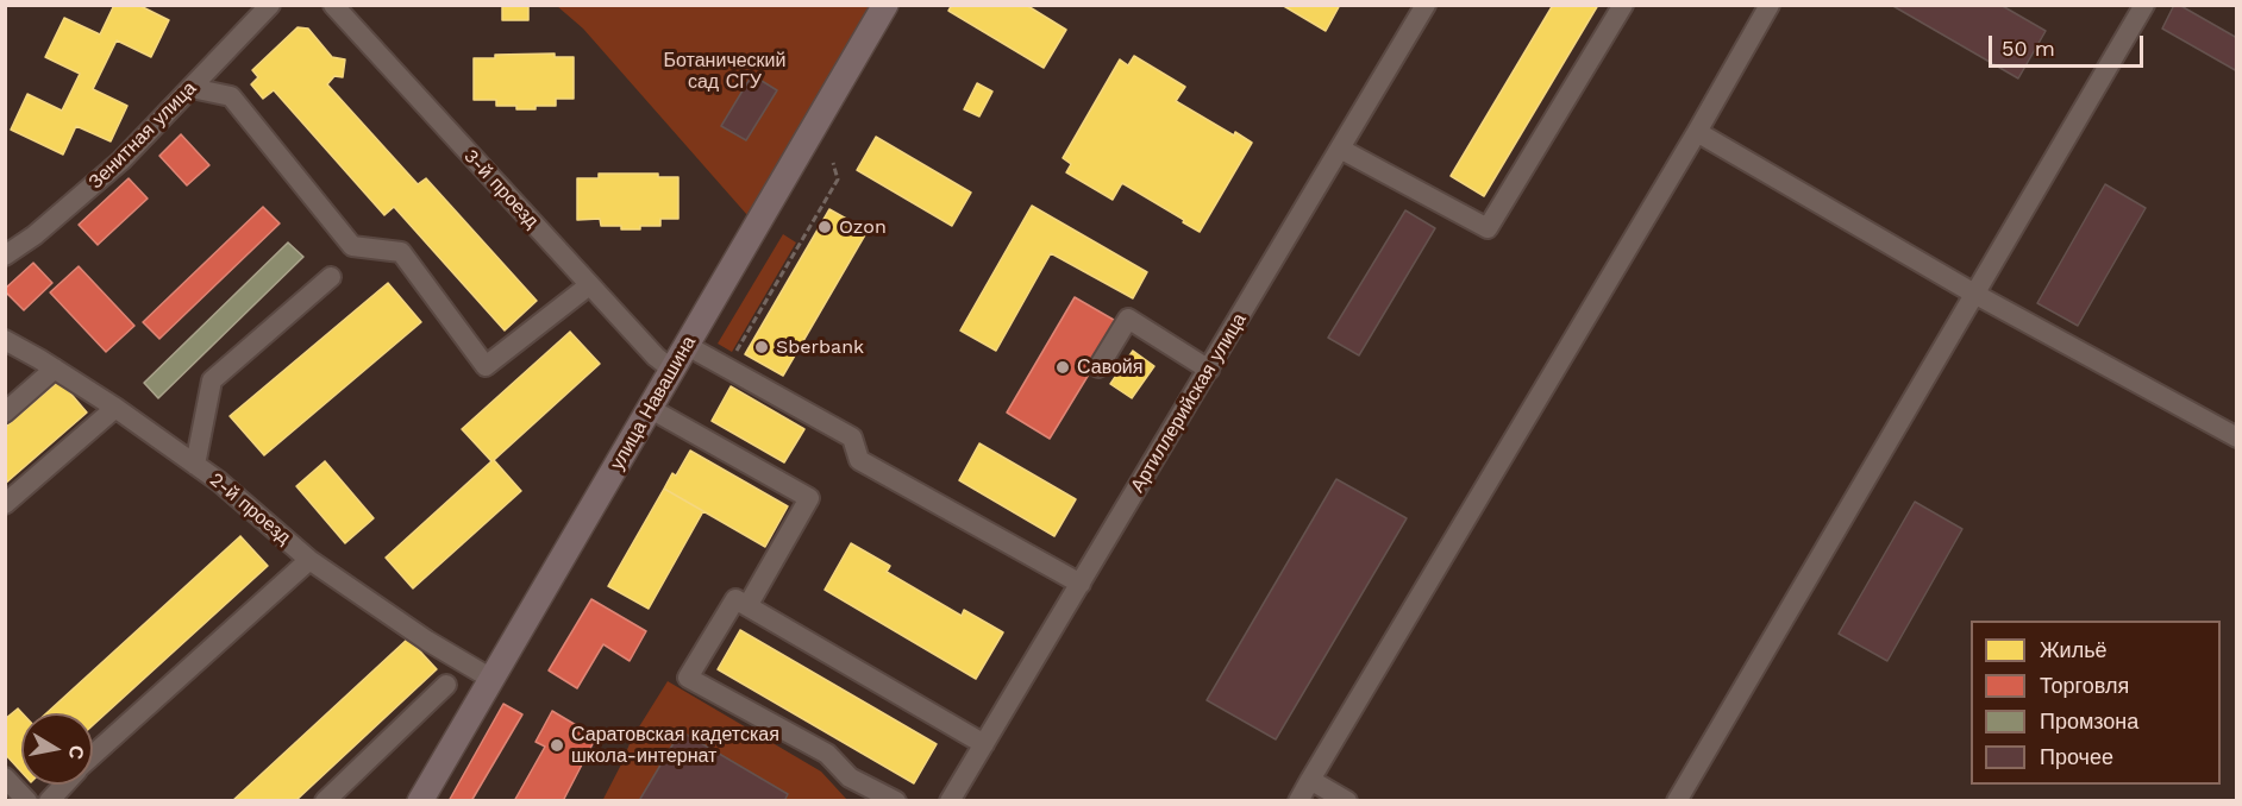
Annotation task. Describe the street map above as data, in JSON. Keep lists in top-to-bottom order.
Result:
{
  "streets": {
    "main road": ["улица Навашина"],
    "street": [
      "Зенитная улица",
      "3-й проезд",
      "Артиллерийская улица",
      "2-й проезд"
    ]
  },
  "crossings": [
    ["3-й проезд", "улица Навашина"],
    ["улица Навашина", "2-й проезд"]
  ],
  "parks": ["Ботанический сад СГУ"],
  "places": [
    "Ozon",
    "Sberbank",
    "Савойя",
    "Саратовская кадетская школа-интернат"
  ],
  "legend": [
    "Жильё",
    "Торговля",
    "Промзона",
    "Прочее"
  ],
  "scale_bar": "50 m",
  "north": "right"
}
